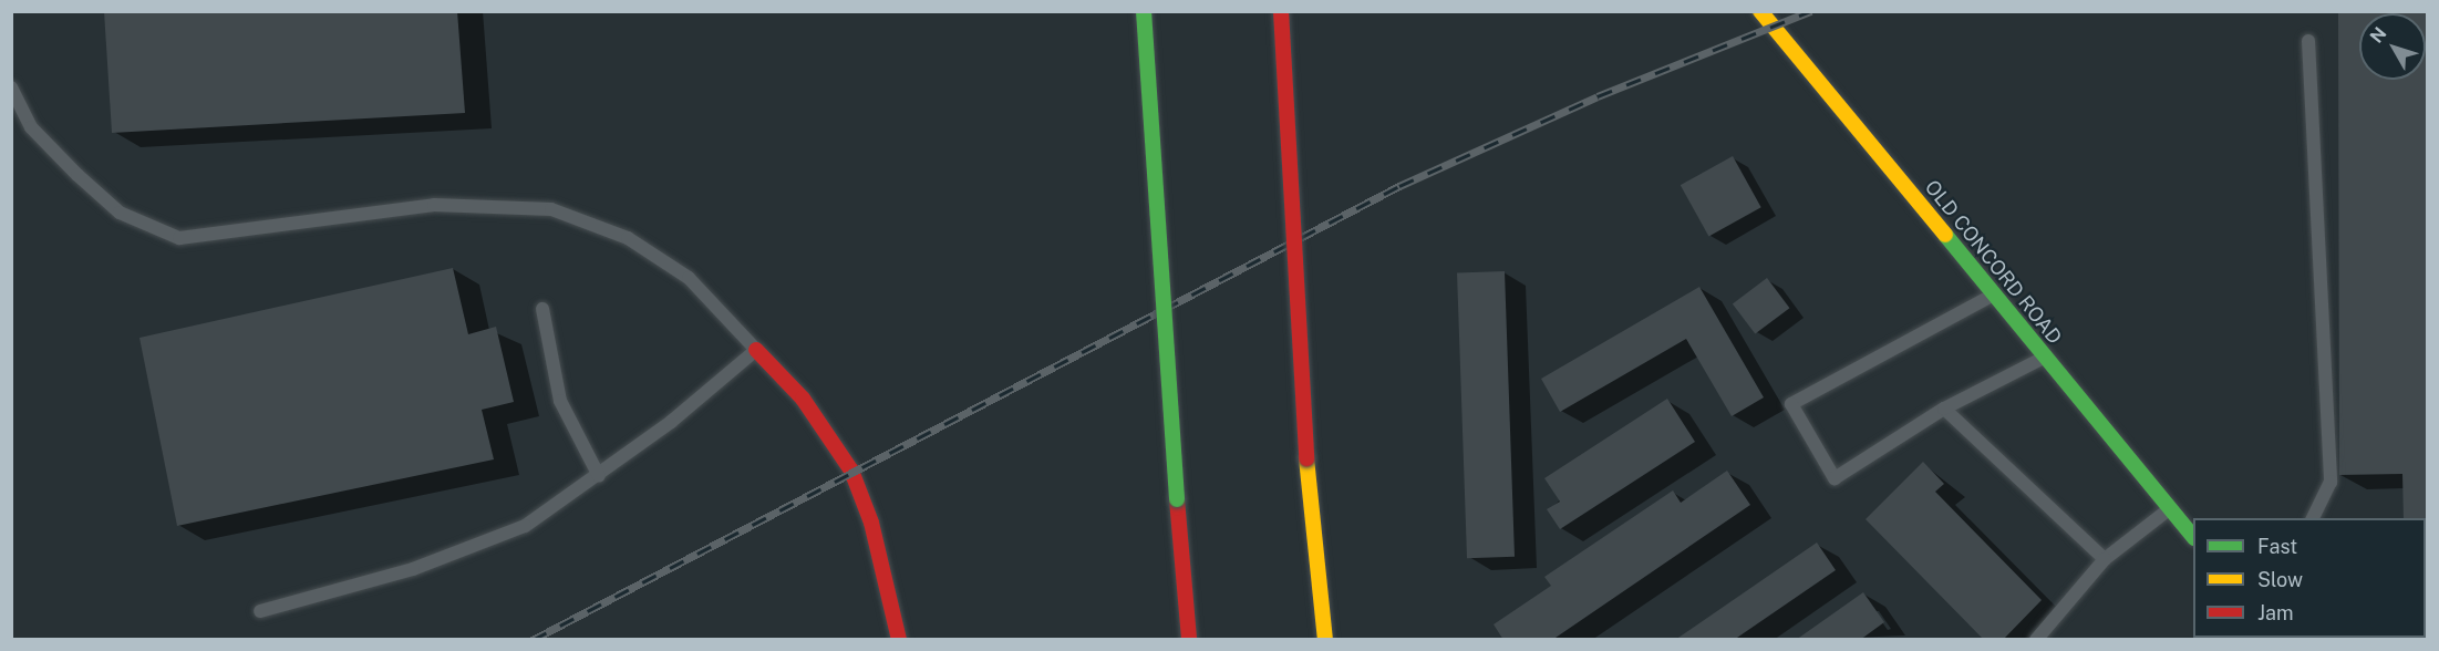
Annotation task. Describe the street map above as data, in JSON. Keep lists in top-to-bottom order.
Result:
{
  "streets": {
    "main road": ["OLD CONCORD ROAD"]
  },
  "legend": ["Fast", "Slow", "Jam"],
  "north": "top left"
}
